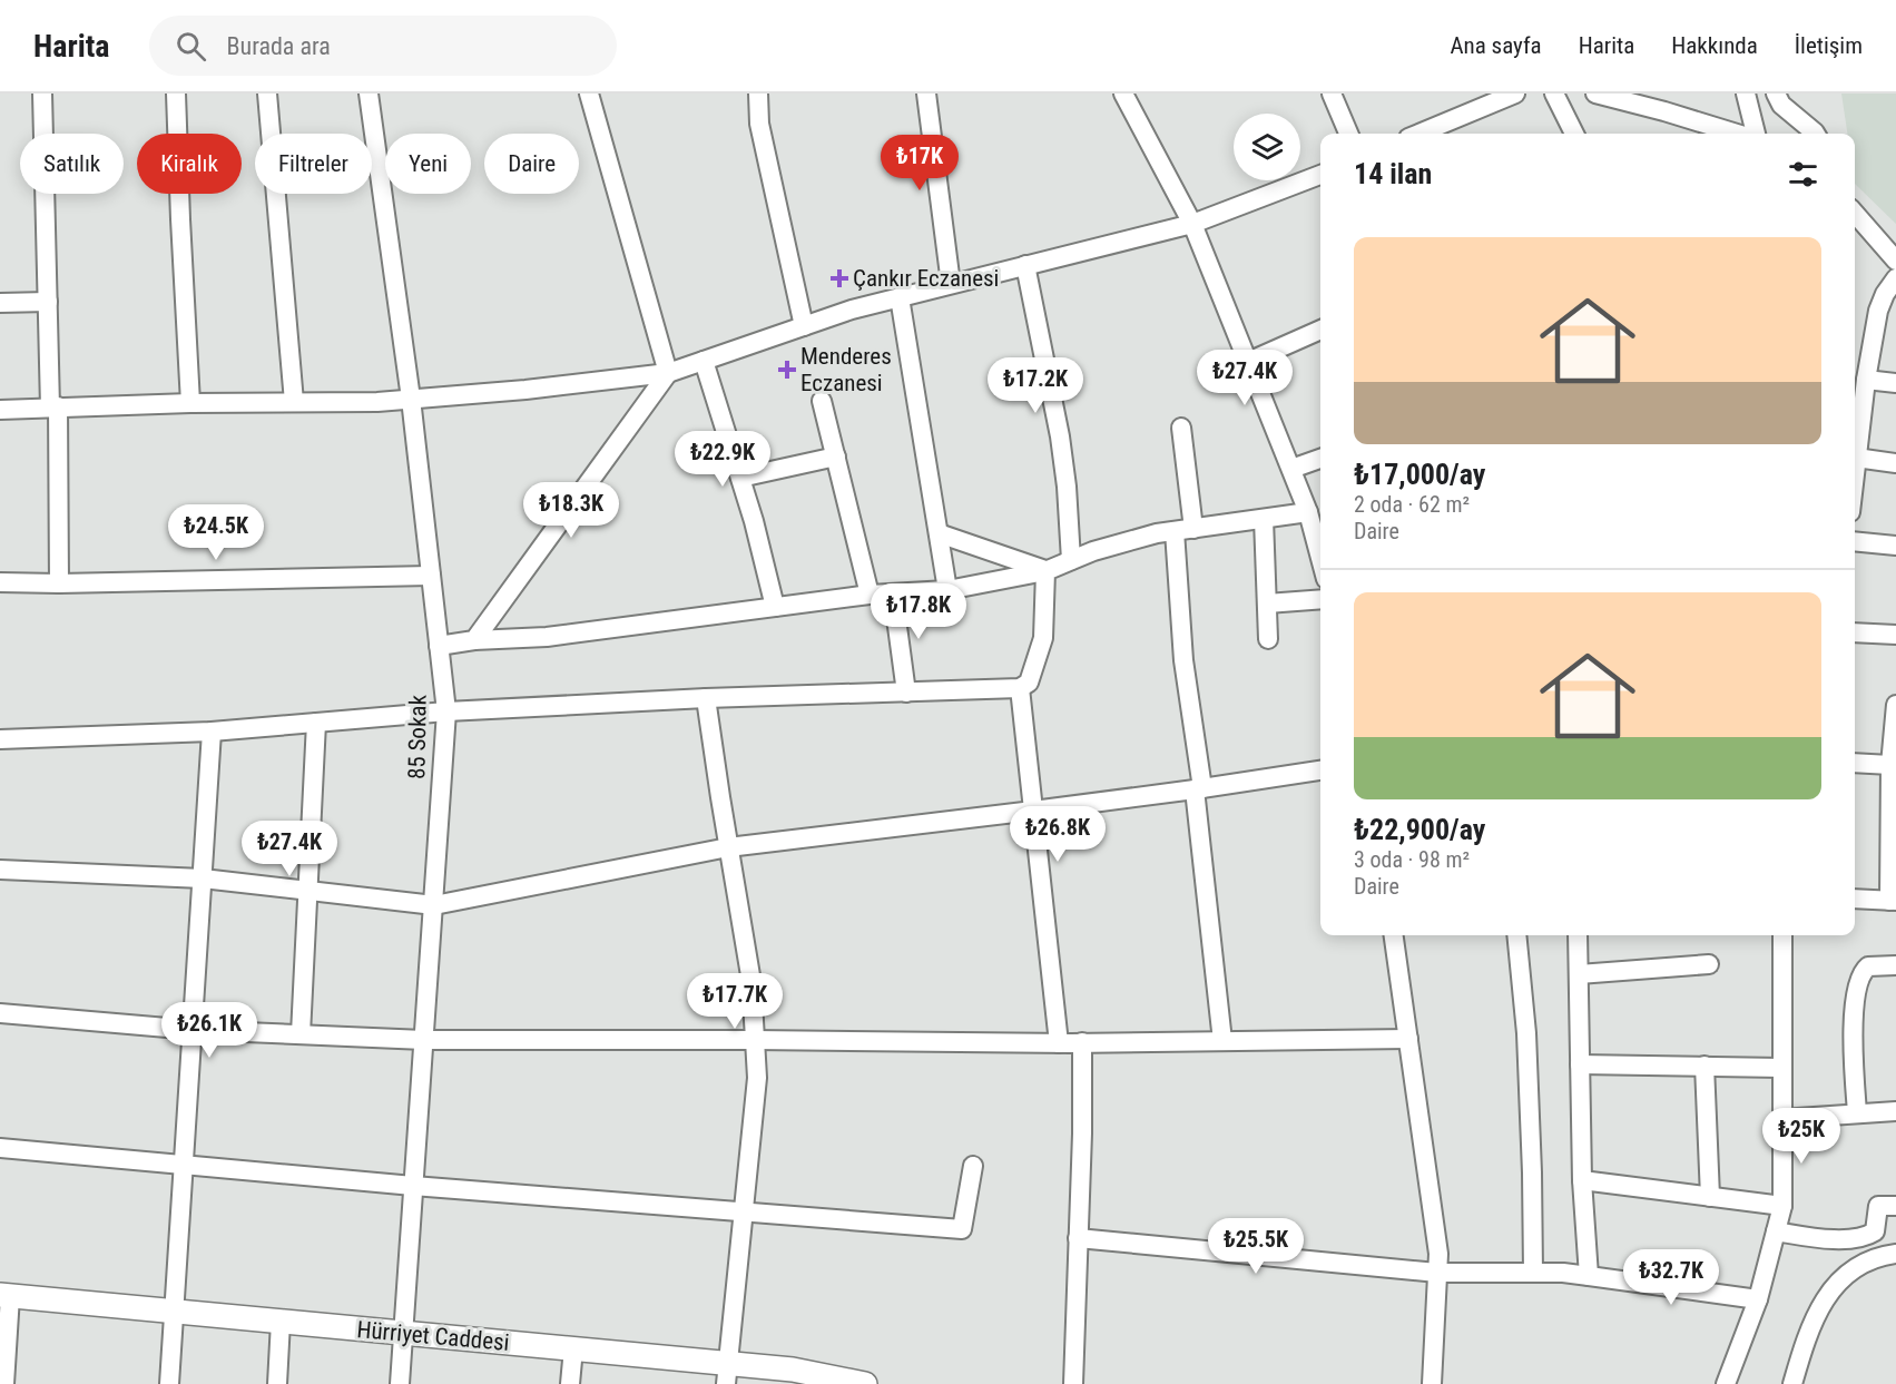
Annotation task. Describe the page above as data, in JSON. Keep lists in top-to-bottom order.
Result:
{
  "streets": {
    "street": ["85 Sokak", "Hürriyet Caddesi"]
  },
  "crossings": [
    ["85 Sokak", "Hürriyet Caddesi"]
  ],
  "places": {
    "health": ["Çankır Eczanesi", "Menderes Eczanesi"]
  },
  "page": {
    "header": "Harita",
    "search": "Burada ara",
    "nav": [
      "Ana sayfa",
      "Harita",
      "Hakkında",
      "İletişim"
    ],
    "chip": [
      "Satılık",
      "Kiralık",
      "Filtreler",
      "Yeni",
      "Daire"
    ],
    "heading": "14 ilan",
    "price": [
      "₺17K",
      "₺27.4K",
      "₺17.2K",
      "₺22.9K",
      "₺18.3K",
      "₺24.5K",
      "₺17.8K",
      "₺26.8K",
      "₺27.4K",
      "₺17.7K",
      "₺26.1K",
      "₺25K",
      "₺25.5K",
      "₺32.7K"
    ],
    "list": [
      {
        "name": "₺17,000/ay",
        "note": "2 oda · 62 m² · Daire"
      },
      {
        "name": "₺22,900/ay",
        "note": "3 oda · 98 m² · Daire"
      }
    ]
  }
}
